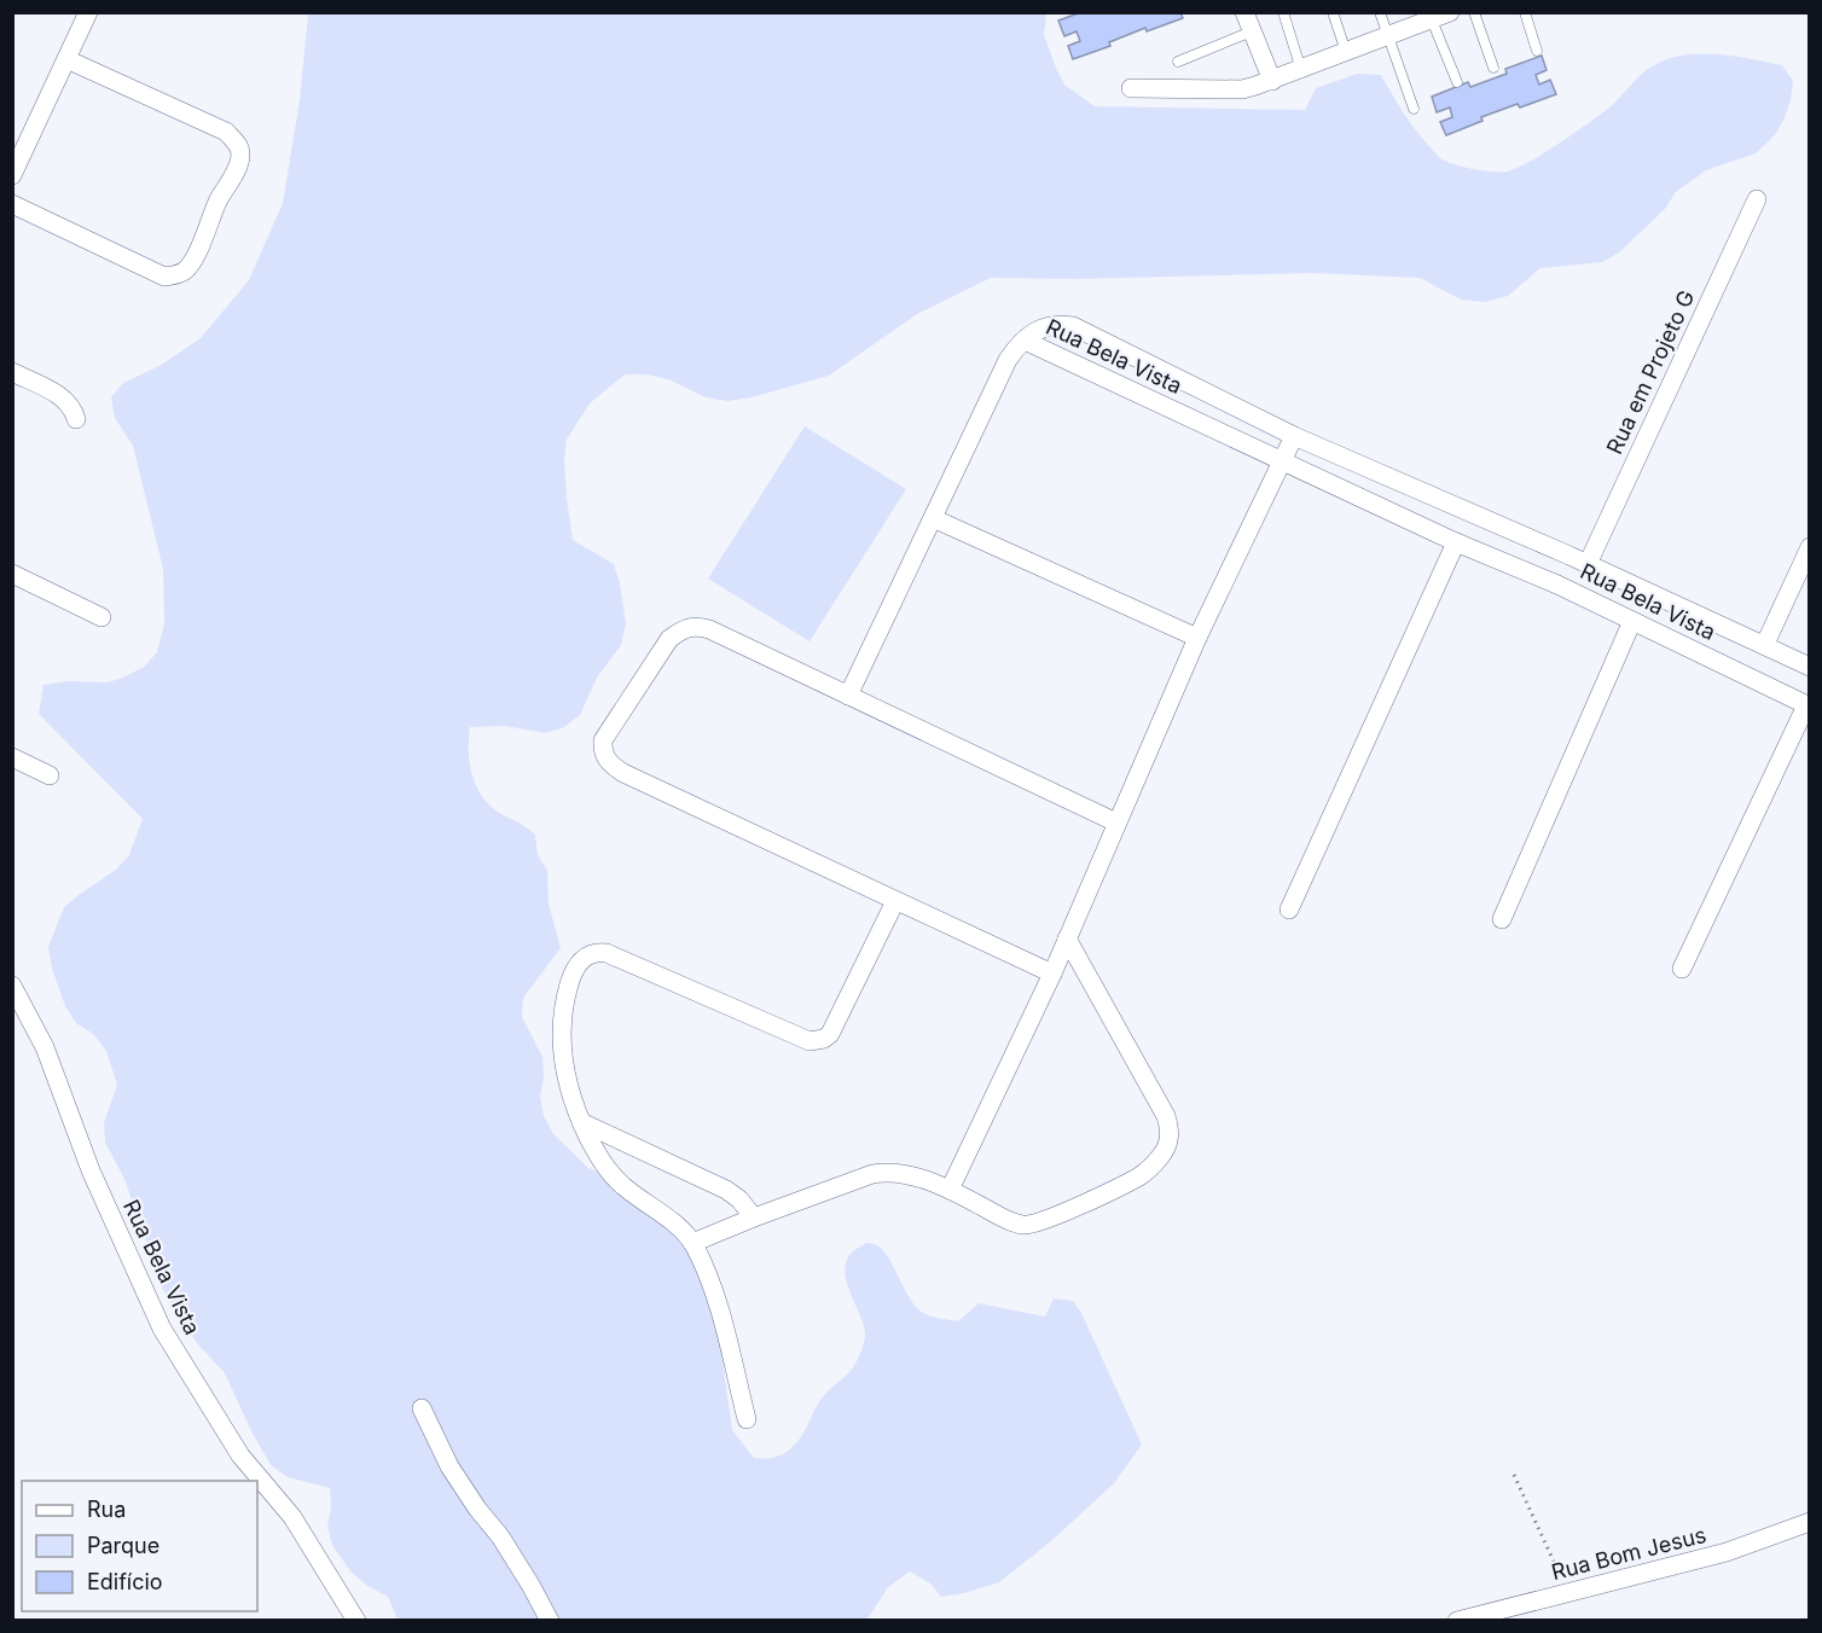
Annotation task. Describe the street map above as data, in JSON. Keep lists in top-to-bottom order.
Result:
{
  "streets": {
    "street": ["Rua Bela Vista", "Rua em Projeto G", "Rua Bom Jesus"]
  },
  "crossings": [
    ["Rua Bela Vista", "Rua em Projeto G"]
  ],
  "legend": ["Rua", "Parque", "Edifício"]
}
